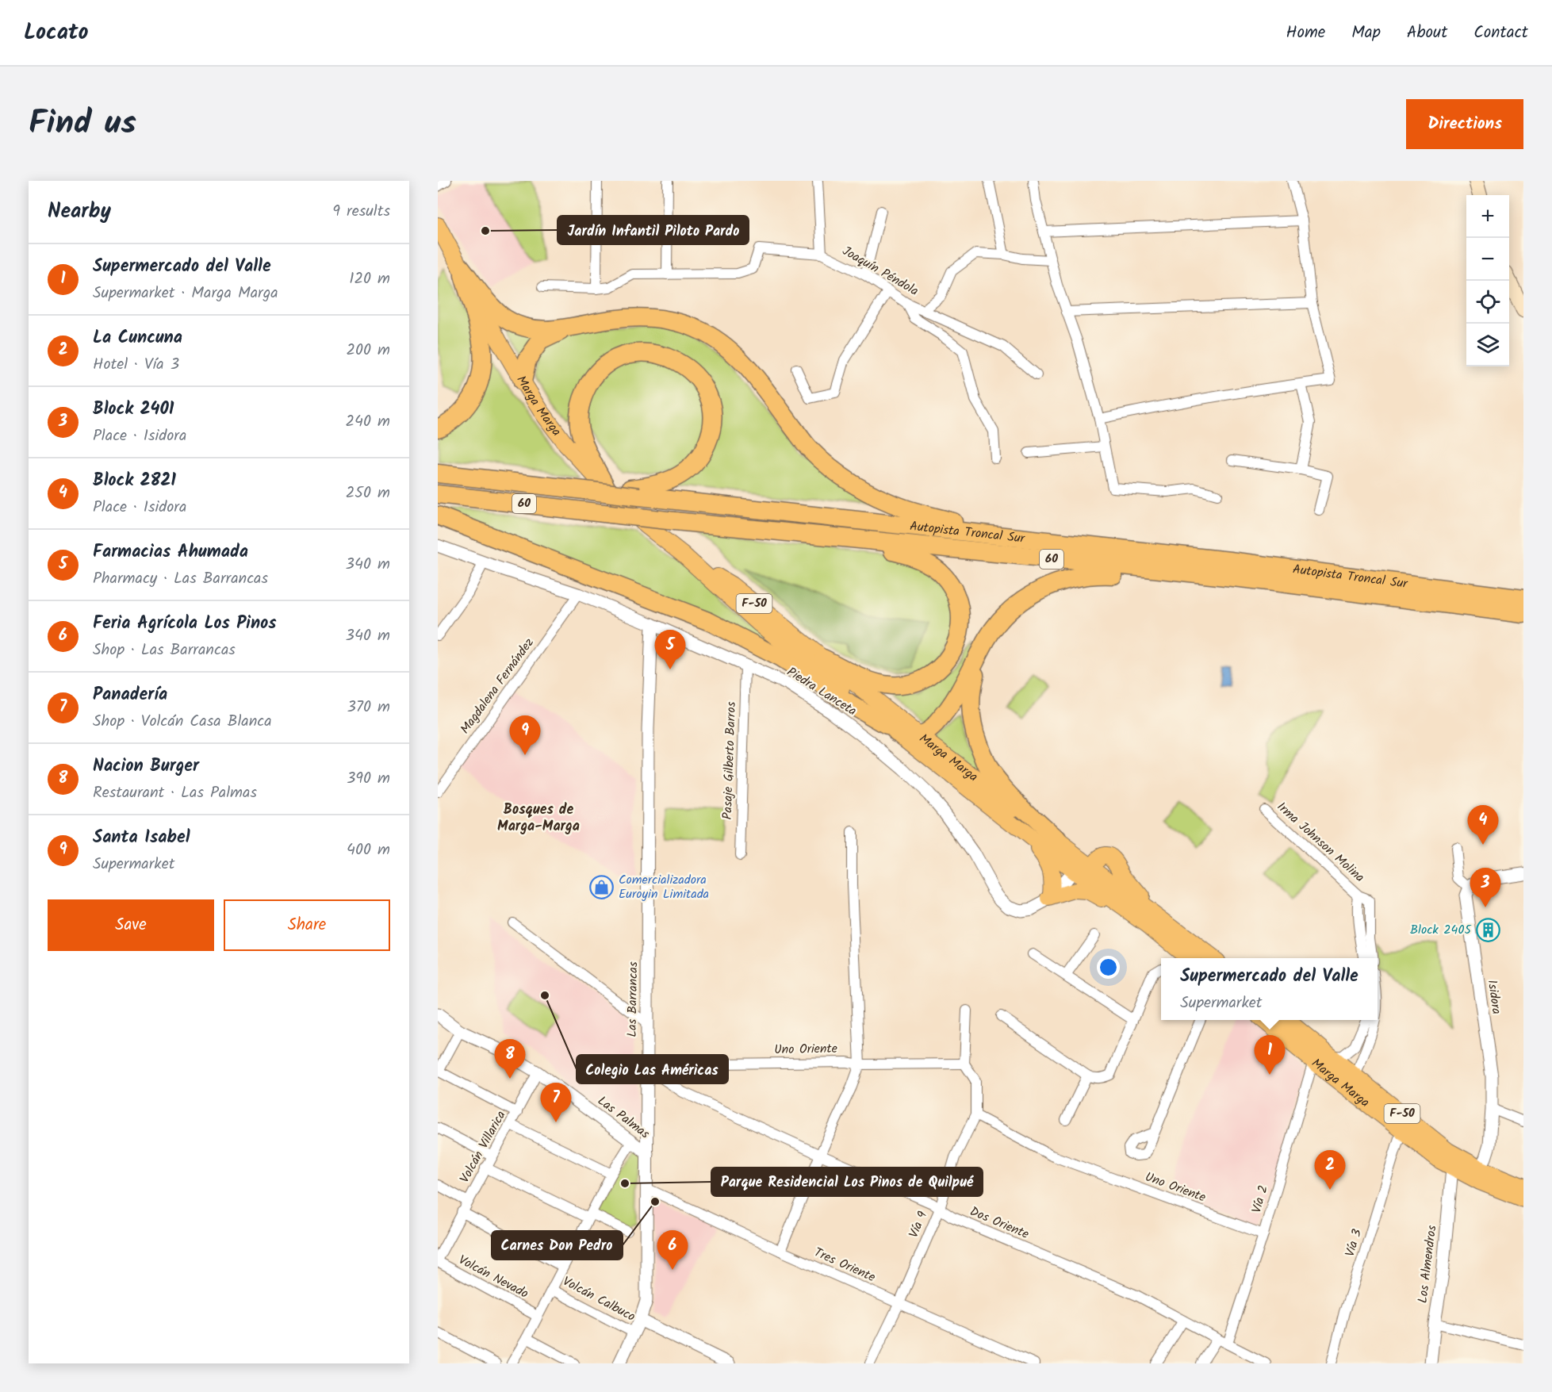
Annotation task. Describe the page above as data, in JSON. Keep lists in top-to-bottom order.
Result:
{
  "streets": {
    "highway": ["60", "Autopista Troncal Sur"],
    "main road": ["Marga Marga", "F-50"],
    "street": [
      "Joaquín Péndola",
      "Magdalena Fernández",
      "Piedra Lanceta",
      "Pasaje Gilberto Barros",
      "Irma Johnson Molina",
      "Isidora",
      "Las Barrancas",
      "Uno Oriente",
      "Las Palmas",
      "Volcán Villarica",
      "Vía 2",
      "Dos Oriente",
      "Vía 9",
      "Vía 3",
      "Los Almendros",
      "Tres Oriente",
      "Volcán Nevado",
      "Volcán Calbuco"
    ]
  },
  "crossings": [
    ["Marga Marga", "Piedra Lanceta"],
    ["Marga Marga", "Isidora"],
    ["Marga Marga", "Vía 2"],
    ["Marga Marga", "Vía 3"],
    ["Marga Marga", "Los Almendros"],
    ["Magdalena Fernández", "Piedra Lanceta"],
    ["Piedra Lanceta", "Pasaje Gilberto Barros"],
    ["Piedra Lanceta", "Las Barrancas"],
    ["Las Barrancas", "Uno Oriente"],
    ["Las Barrancas", "Las Palmas"],
    ["Las Barrancas", "Dos Oriente"],
    ["Las Barrancas", "Tres Oriente"],
    ["Las Barrancas", "Volcán Calbuco"],
    ["Uno Oriente", "Vía 2"],
    ["Uno Oriente", "Dos Oriente"],
    ["Uno Oriente", "Vía 9"],
    ["Las Palmas", "Volcán Villarica"],
    ["Volcán Villarica", "Volcán Nevado"],
    ["Vía 2", "Dos Oriente"],
    ["Dos Oriente", "Vía 9"],
    ["Vía 9", "Tres Oriente"]
  ],
  "districts": ["Bosques de Marga-Marga"],
  "places": {
    "other": [
      "Jardín Infantil Piloto Pardo",
      "Colegio Las Américas",
      "Parque Residencial Los Pinos de Quilpué",
      "Carnes Don Pedro"
    ],
    "shop": ["Comercializadora Euroyin Limitada"],
    "building": ["Block 2405"]
  },
  "page": {
    "header": "Locato",
    "nav": [
      "Home",
      "Map",
      "About",
      "Contact"
    ],
    "title": "Find us",
    "buttons": [
      "Directions",
      ["Save", "Share"]
    ],
    "heading": ["Nearby", "9 results"],
    "map_buttons": ["+", "−"],
    "list": [
      {
        "mark": "1",
        "name": "Supermercado del Valle",
        "note": "Supermarket · Marga Marga",
        "value": "120 m"
      },
      {
        "mark": "2",
        "name": "La Cuncuna",
        "note": "Hotel · Vía 3",
        "value": "200 m"
      },
      {
        "mark": "3",
        "name": "Block 2401",
        "note": "Place · Isidora",
        "value": "240 m"
      },
      {
        "mark": "4",
        "name": "Block 2821",
        "note": "Place · Isidora",
        "value": "250 m"
      },
      {
        "mark": "5",
        "name": "Farmacias Ahumada",
        "note": "Pharmacy · Las Barrancas",
        "value": "340 m"
      },
      {
        "mark": "6",
        "name": "Feria Agrícola Los Pinos",
        "note": "Shop · Las Barrancas",
        "value": "340 m"
      },
      {
        "mark": "7",
        "name": "Panadería",
        "note": "Shop · Volcán Casa Blanca",
        "value": "370 m"
      },
      {
        "mark": "8",
        "name": "Nacion Burger",
        "note": "Restaurant · Las Palmas",
        "value": "390 m"
      },
      {
        "mark": "9",
        "name": "Santa Isabel",
        "note": "Supermarket",
        "value": "400 m"
      }
    ],
    "pins": [
      "5",
      "9",
      "4",
      "3",
      "1",
      "8",
      "7",
      "2",
      "6"
    ],
    "popup": ["Supermercado del Valle", "Supermarket"]
  }
}
